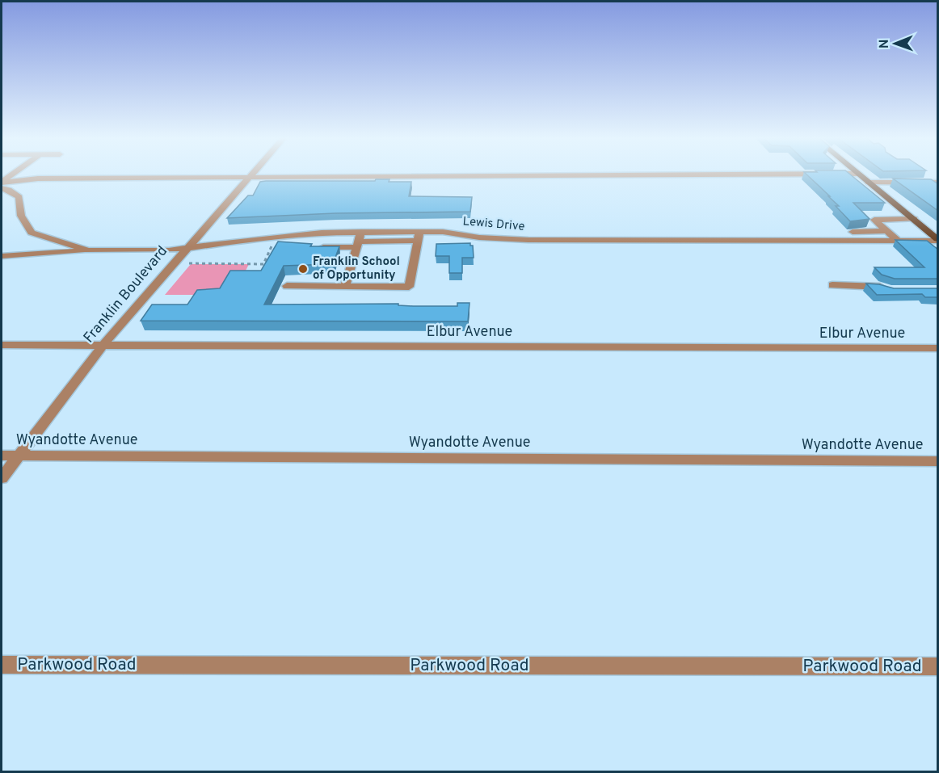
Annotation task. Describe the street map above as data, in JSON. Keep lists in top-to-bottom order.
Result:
{
  "streets": {
    "street": [
      "Lewis Drive",
      "Franklin Boulevard",
      "Elbur Avenue",
      "Wyandotte Avenue",
      "Parkwood Road"
    ]
  },
  "crossings": [
    ["Franklin Boulevard", "Elbur Avenue"],
    ["Franklin Boulevard", "Wyandotte Avenue"]
  ],
  "places": ["Franklin School of Opportunity"],
  "north": "left"
}
